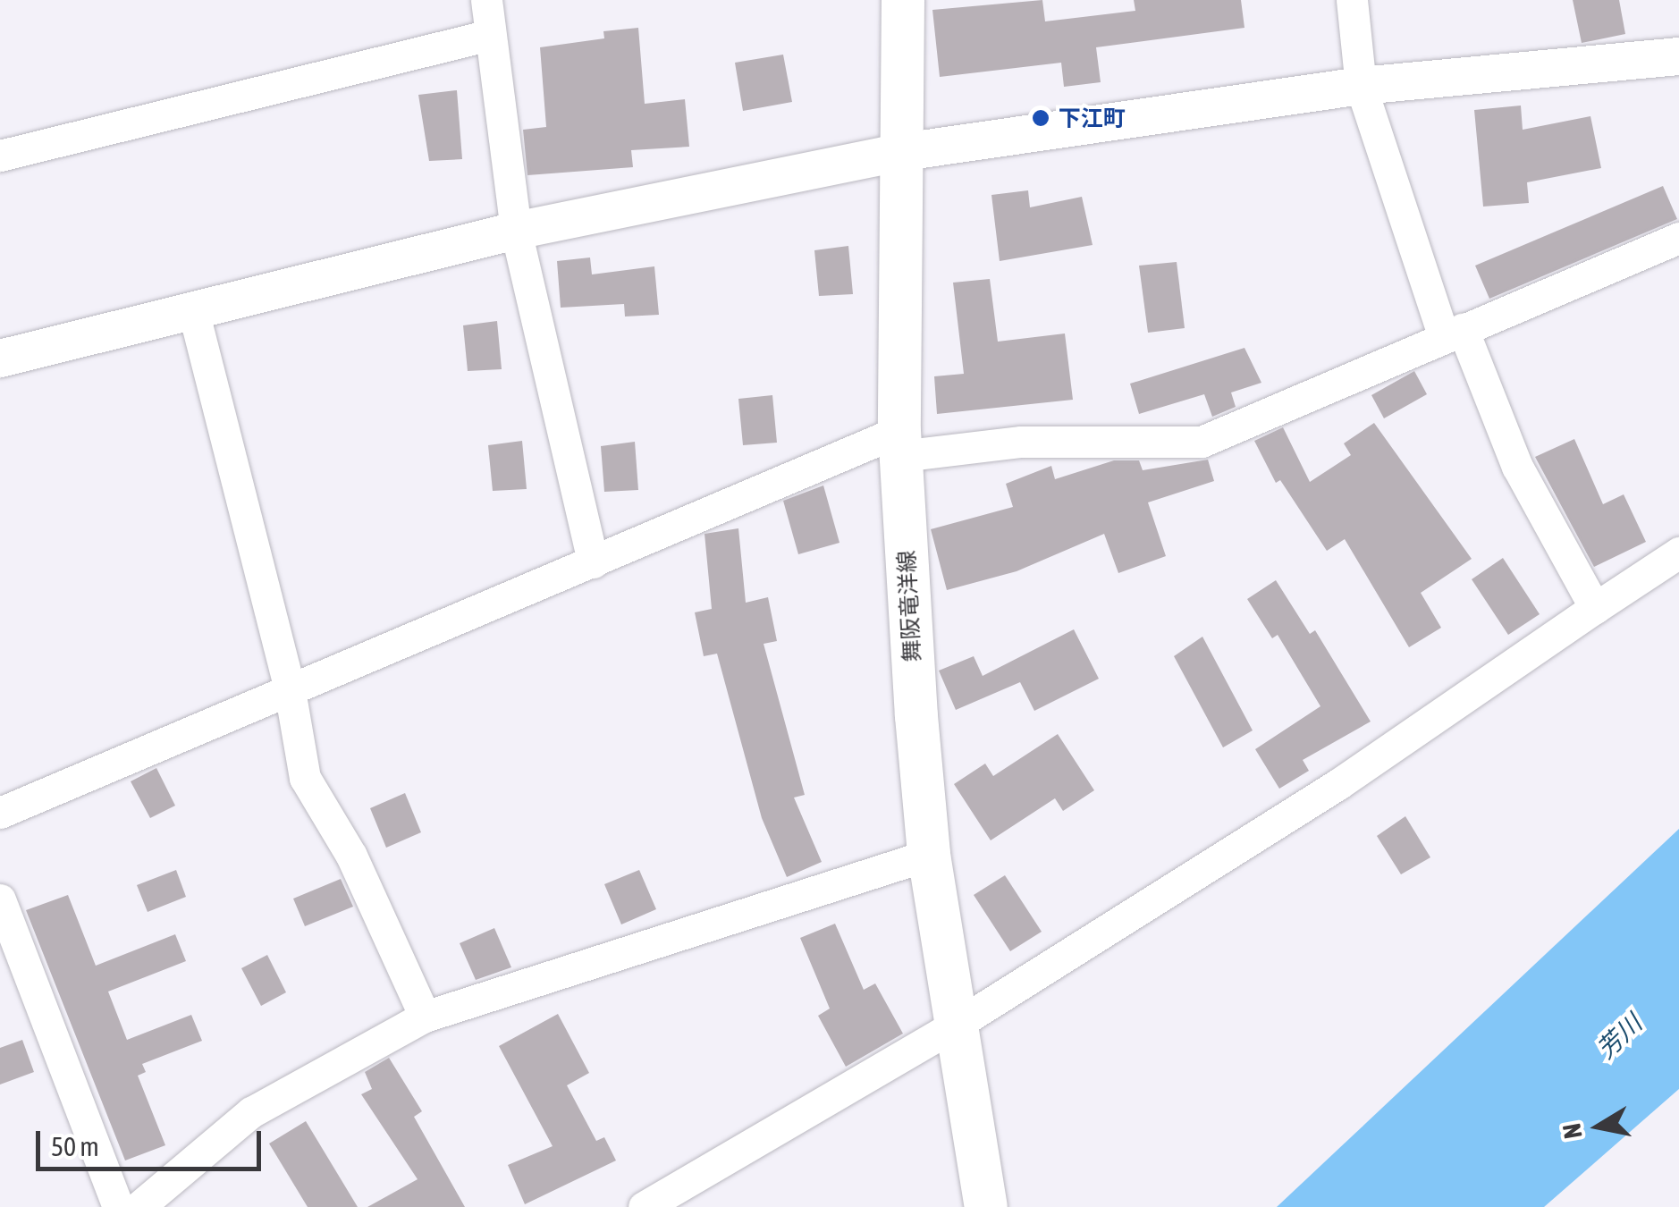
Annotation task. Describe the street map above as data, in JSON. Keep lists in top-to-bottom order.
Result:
{
  "streets": {
    "main road": ["舞阪竜洋線"]
  },
  "water": ["芳川"],
  "places": ["下江町"],
  "scale_bar": "50 m",
  "north": "left"
}
